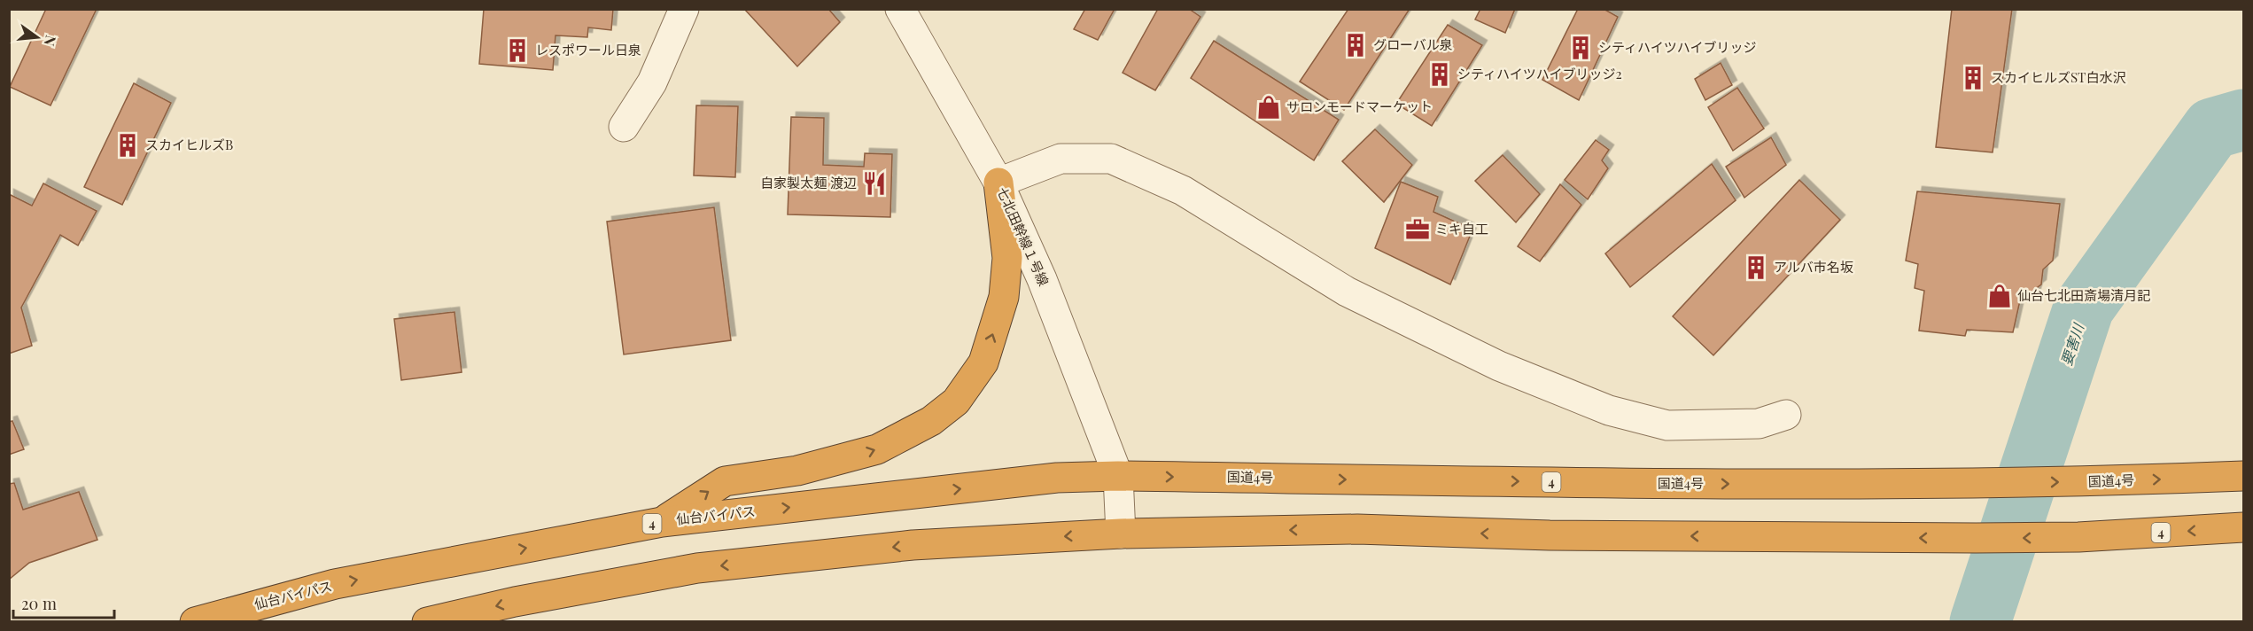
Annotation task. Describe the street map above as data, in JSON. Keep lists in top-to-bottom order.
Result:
{
  "streets": {
    "highway": ["国道4号", "4", "仙台バイパス"],
    "street": ["七北田幹線１号線"]
  },
  "crossings": [
    ["七北田幹線１号線", "国道4号"],
    ["七北田幹線１号線", "4"],
    ["七北田幹線１号線", "仙台バイパス"],
    ["国道4号", "仙台バイパス"]
  ],
  "water": ["要害川"],
  "places": {
    "building": [
      "グローバル泉",
      "シティハイツハイブリッジ",
      "レスポワール日泉",
      "シティハイツハイブリッジ2",
      "スカイヒルズST白水沢",
      "スカイヒルズB",
      "アルバ市名坂"
    ],
    "shop": ["サロンモードマーケット", "仙台七北田斎場清月記"],
    "restaurant": ["自家製太麺 渡辺"],
    "office": ["ミキ自工"]
  },
  "scale_bar": "20 m",
  "north": "right"
}
